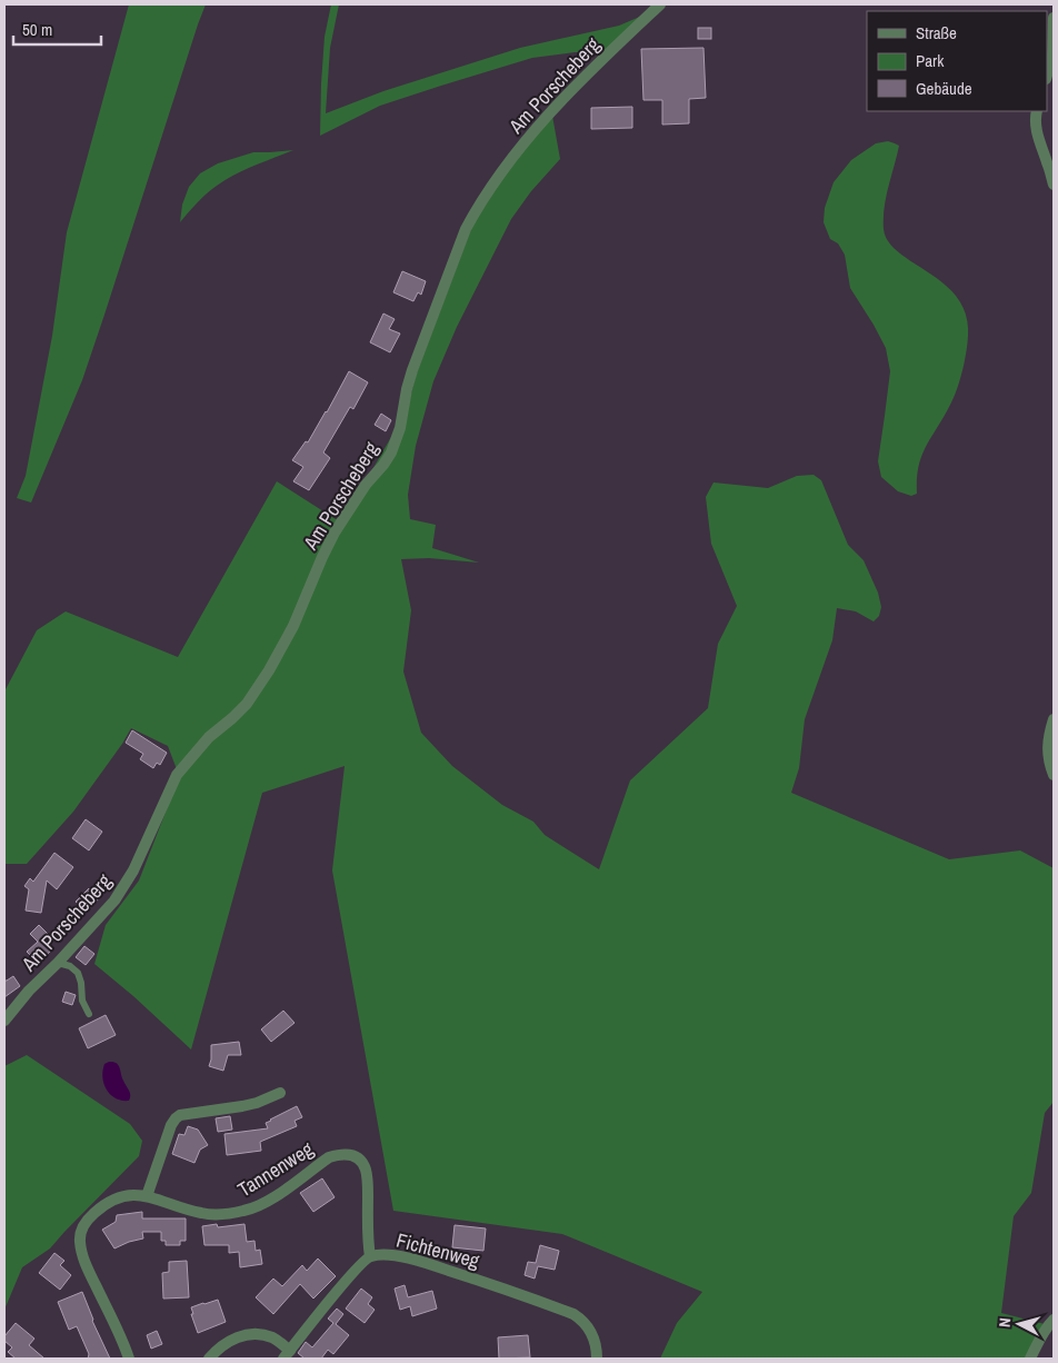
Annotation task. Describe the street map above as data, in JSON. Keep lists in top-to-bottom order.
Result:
{
  "streets": {
    "street": ["Am Porscheberg", "Tannenweg", "Fichtenweg"]
  },
  "crossings": [
    ["Tannenweg", "Fichtenweg"]
  ],
  "legend": ["Straße", "Park", "Gebäude"],
  "scale_bar": "50 m",
  "north": "left"
}
